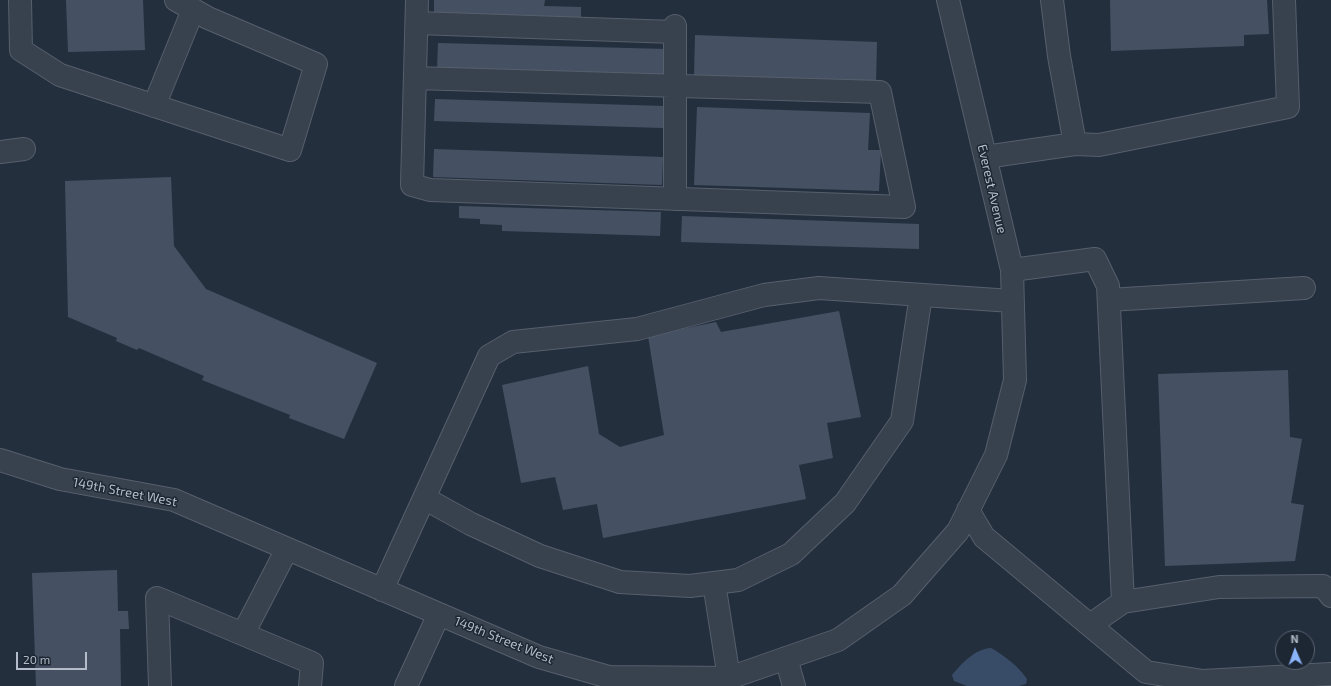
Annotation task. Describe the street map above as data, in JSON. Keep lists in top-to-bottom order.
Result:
{
  "streets": {
    "street": ["Everest Avenue", "149th Street West"]
  },
  "crossings": [
    ["Everest Avenue", "149th Street West"]
  ],
  "scale_bar": "20 m",
  "north": "top"
}
